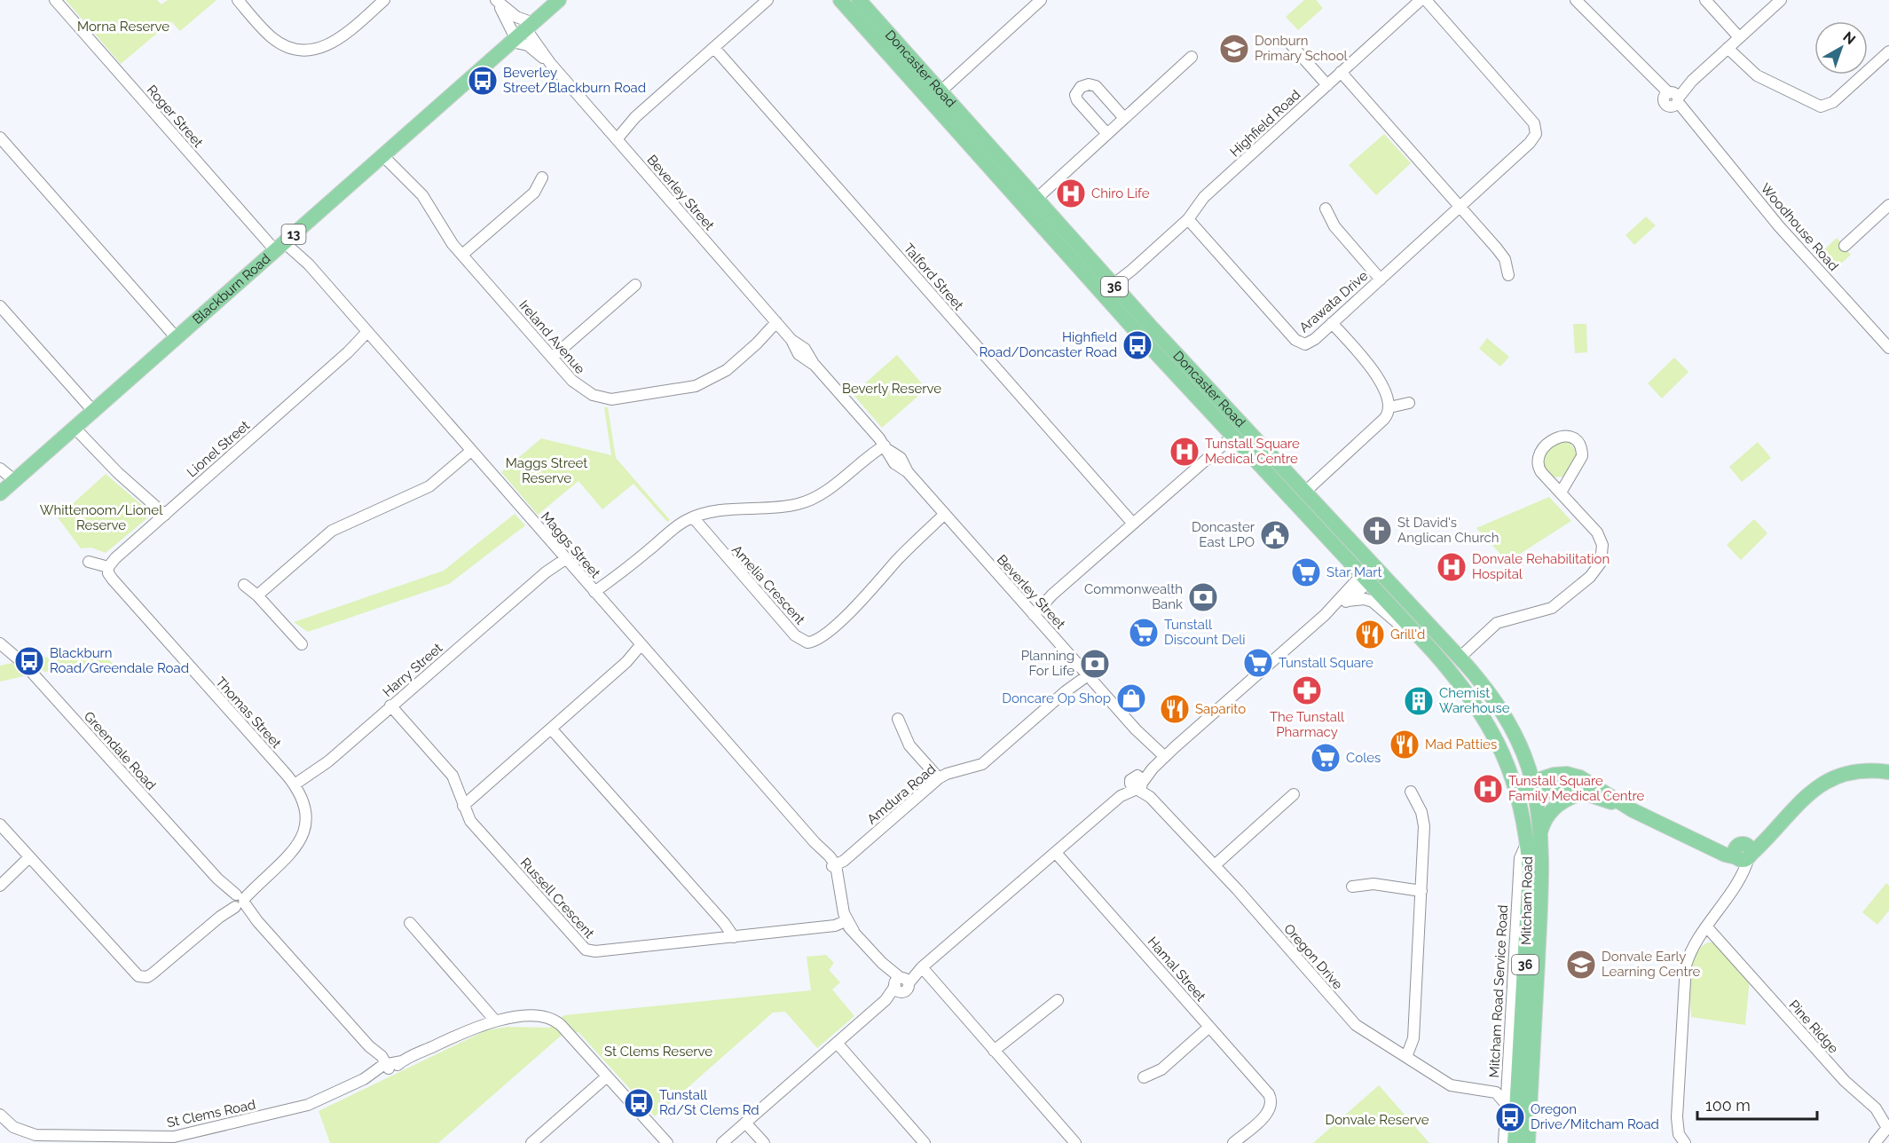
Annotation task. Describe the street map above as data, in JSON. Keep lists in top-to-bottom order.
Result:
{
  "streets": {
    "main road": [
      "Doncaster Road",
      "13",
      "36",
      "Blackburn Road",
      "Mitcham Road"
    ],
    "street": [
      "Roger Street",
      "Highfield Road",
      "Beverley Street",
      "Woodhouse Road",
      "Talford Street",
      "Arawata Drive",
      "Ireland Avenue",
      "Lionel Street",
      "Maggs Street",
      "Amelia Crescent",
      "Harry Street",
      "Thomas Street",
      "Greendale Road",
      "Amdura Road",
      "Russell Crescent",
      "Oregon Drive",
      "Hamal Street",
      "Mitcham Road Service Road",
      "Pine Ridge",
      "St Clems Road"
    ]
  },
  "crossings": [
    ["Doncaster Road", "Highfield Road"],
    ["Doncaster Road", "Mitcham Road"],
    ["Roger Street", "Blackburn Road"],
    ["Roger Street", "Maggs Street"],
    ["Highfield Road", "Arawata Drive"],
    ["Beverley Street", "Blackburn Road"],
    ["Beverley Street", "Ireland Avenue"],
    ["Beverley Street", "Amelia Crescent"],
    ["Beverley Street", "Amdura Road"],
    ["Blackburn Road", "Ireland Avenue"],
    ["Blackburn Road", "Maggs Street"],
    ["Lionel Street", "Maggs Street"],
    ["Lionel Street", "Thomas Street"],
    ["Maggs Street", "Harry Street"],
    ["Maggs Street", "Amdura Road"],
    ["Harry Street", "Thomas Street"],
    ["Harry Street", "Russell Crescent"],
    ["Thomas Street", "Greendale Road"],
    ["Greendale Road", "St Clems Road"],
    ["Mitcham Road", "Mitcham Road Service Road"]
  ],
  "parks": [
    "Morna Reserve",
    "Beverly Reserve",
    "Maggs Street Reserve",
    "Whittenoom/Lionel Reserve",
    "St Clems Reserve",
    "Donvale Reserve"
  ],
  "places": {
    "school or university": ["Donburn Primary School", "Donvale Early Learning Centre"],
    "bus stop": [
      "Beverley Street/Blackburn Road",
      "Highfield Road/Doncaster Road",
      "Blackburn Road/Greendale Road",
      "Tunstall Rd/St Clems Rd",
      "Oregon Drive/Mitcham Road"
    ],
    "hospital": [
      "Chiro Life",
      "Tunstall Square Medical Centre",
      "Donvale Rehabilitation Hospital",
      "Tunstall Square Family Medical Centre"
    ],
    "church": ["St David's Anglican Church"],
    "public building": ["Doncaster East LPO"],
    "supermarket": [
      "Star Mart",
      "Tunstall Discount Deli",
      "Tunstall Square",
      "Coles"
    ],
    "bank": ["Commonwealth Bank", "Planning For Life"],
    "restaurant": ["Grill'd", "Saparito", "Mad Patties"],
    "pharmacy": ["The Tunstall Pharmacy"],
    "shop": ["Doncare Op Shop"],
    "building": ["Chemist Warehouse"]
  },
  "scale_bar": "100 m",
  "north": "top right"
}
